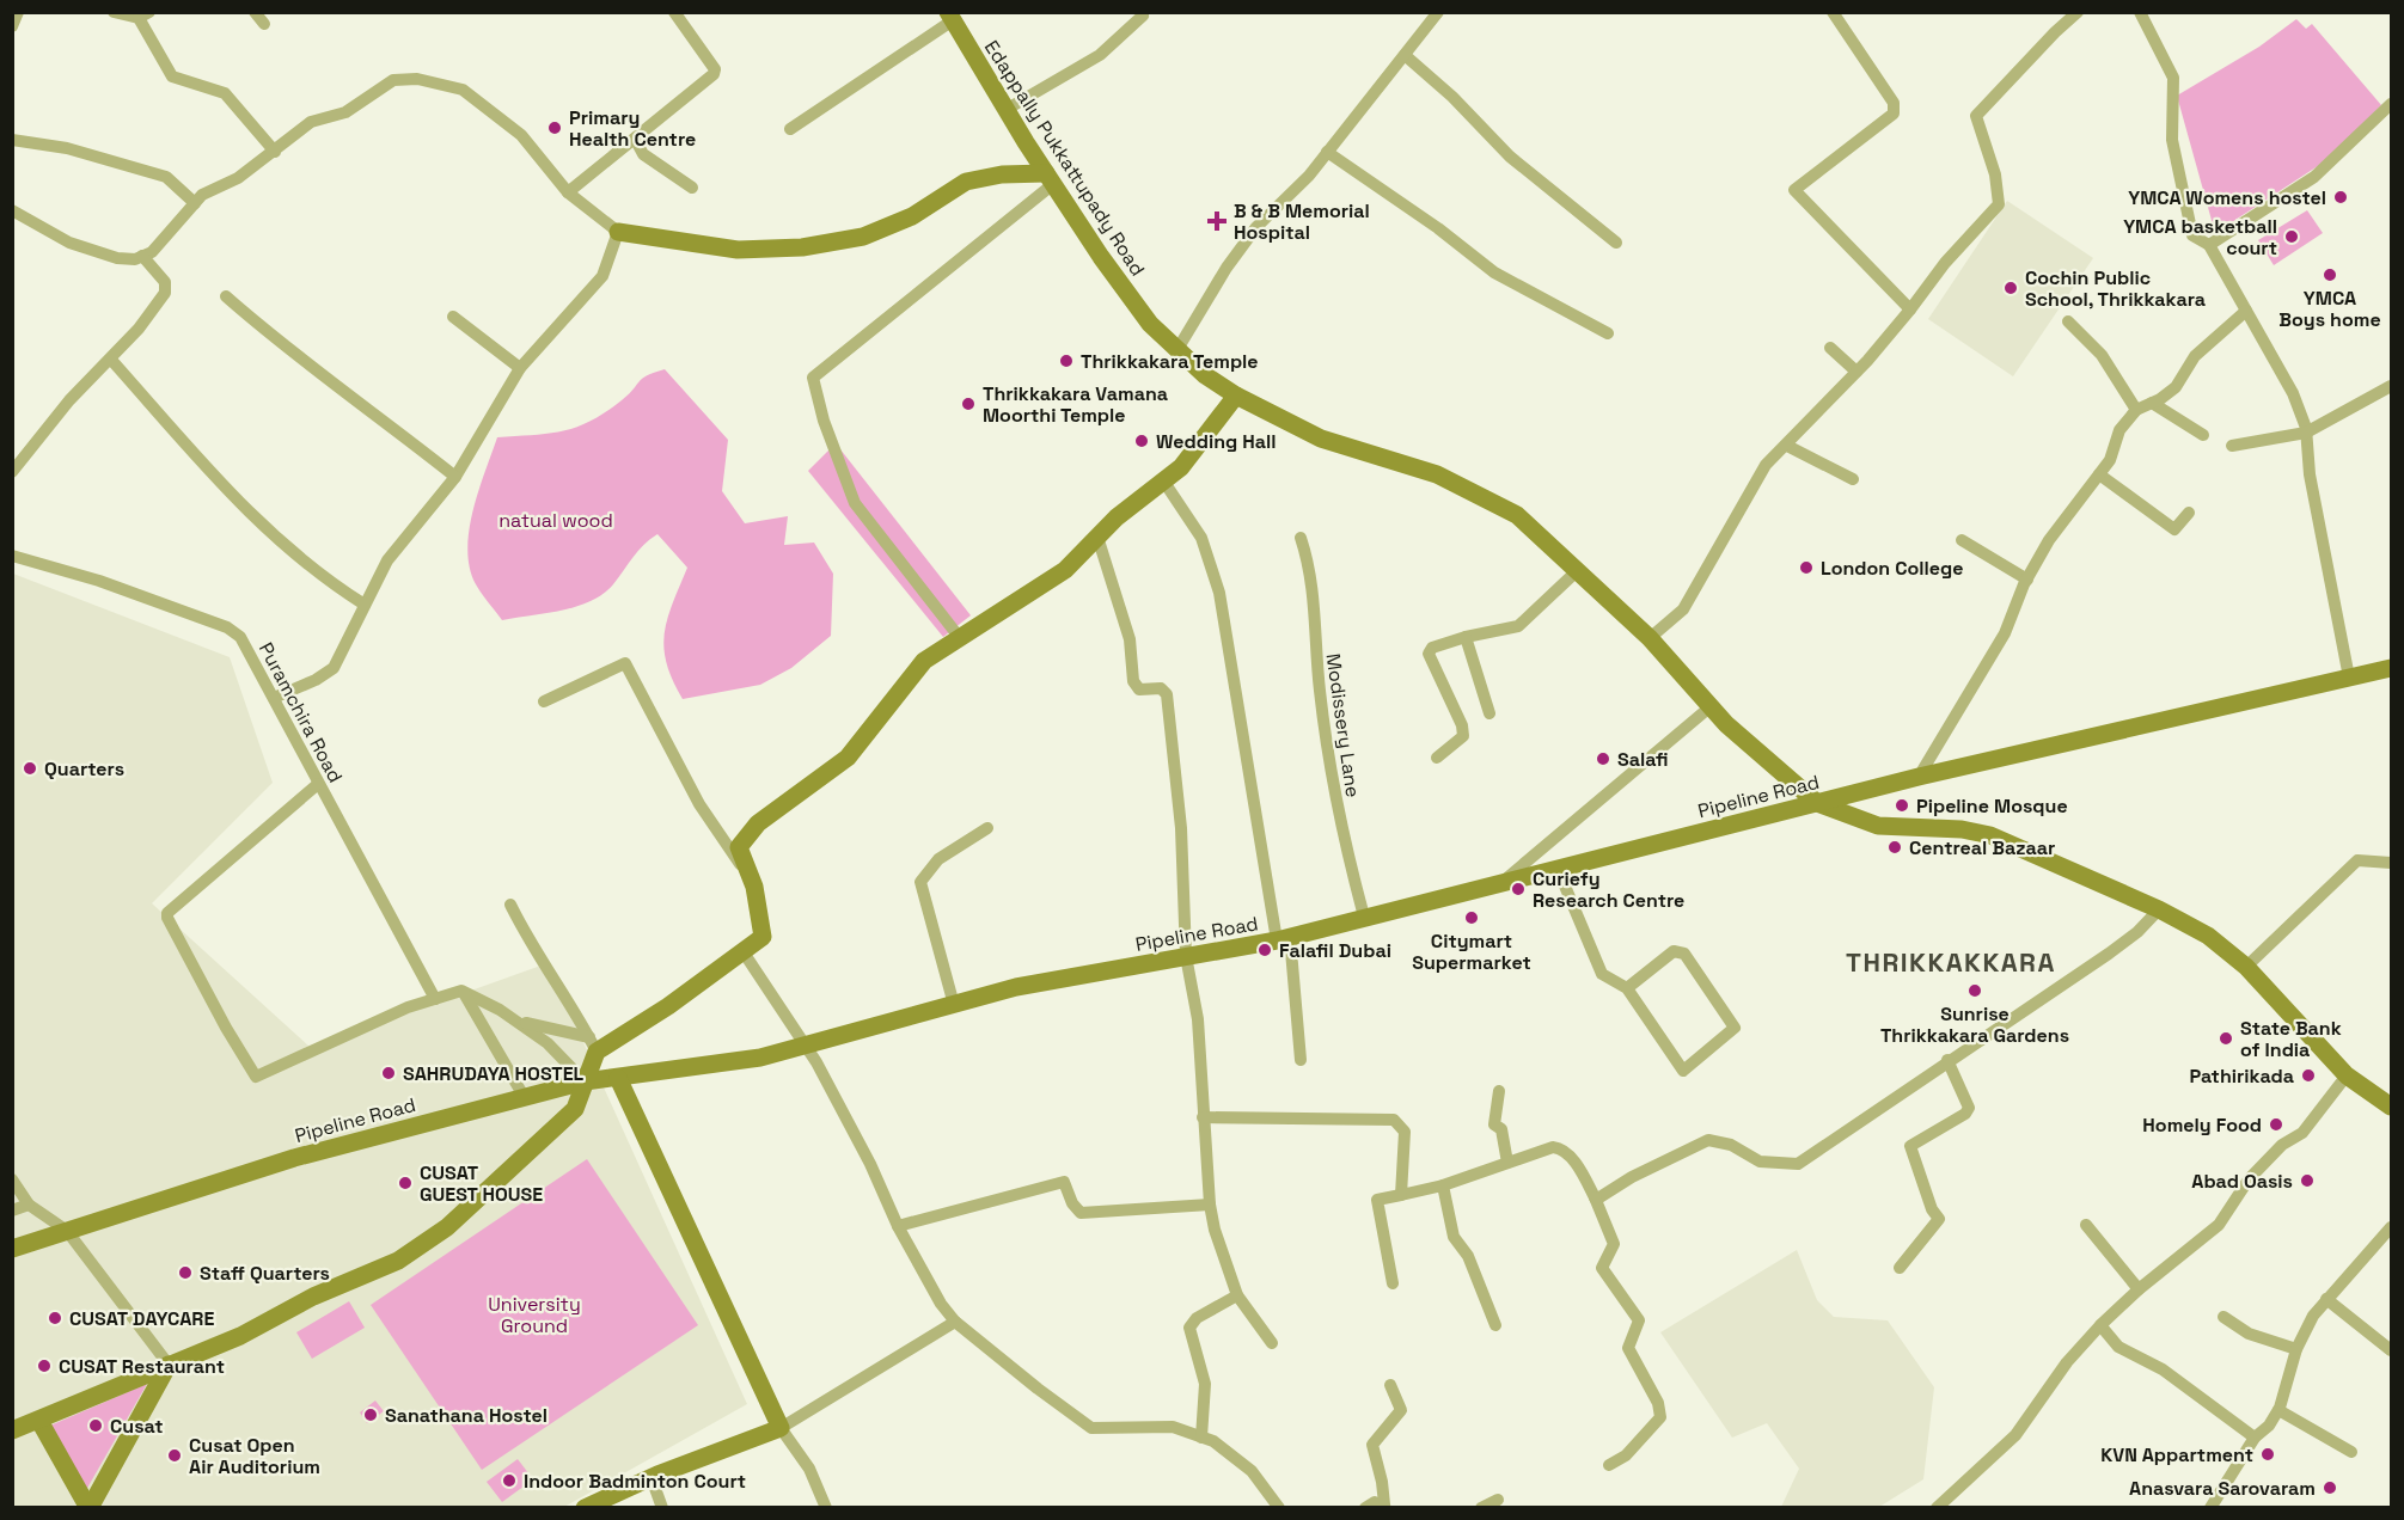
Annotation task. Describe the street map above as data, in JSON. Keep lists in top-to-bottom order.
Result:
{
  "streets": {
    "street": [
      "Edappally Pukkattupady Road",
      "Puramchira Road",
      "Modissery Lane",
      "Pipeline Road"
    ]
  },
  "crossings": [
    ["Edappally Pukkattupady Road", "Pipeline Road"],
    ["Modissery Lane", "Pipeline Road"]
  ],
  "districts": ["THRIKKAKKARA"],
  "parks": ["natual wood", "University Ground"],
  "places": {
    "other": [
      "Primary Health Centre",
      "YMCA Womens hostel",
      "YMCA basketball court",
      "YMCA Boys home",
      "Cochin Public School, Thrikkakara",
      "Thrikkakara Temple",
      "Thrikkakara Vamana Moorthi Temple",
      "Wedding Hall",
      "London College",
      "Salafi",
      "Quarters",
      "Pipeline Mosque",
      "Centreal Bazaar",
      "Curiefy Research Centre",
      "Citymart Supermarket",
      "Falafil Dubai",
      "Sunrise Thrikkakara Gardens",
      "State Bank of India",
      "SAHRUDAYA HOSTEL",
      "Pathirikada",
      "Homely Food",
      "Abad Oasis",
      "CUSAT GUEST HOUSE",
      "Staff Quarters",
      "CUSAT DAYCARE",
      "CUSAT Restaurant",
      "Sanathana Hostel",
      "Cusat",
      "KVN Appartment",
      "Cusat Open Air Auditorium",
      "Indoor Badminton Court",
      "Anasvara Sarovaram"
    ],
    "health": ["B & B Memorial Hospital"]
  }
}
